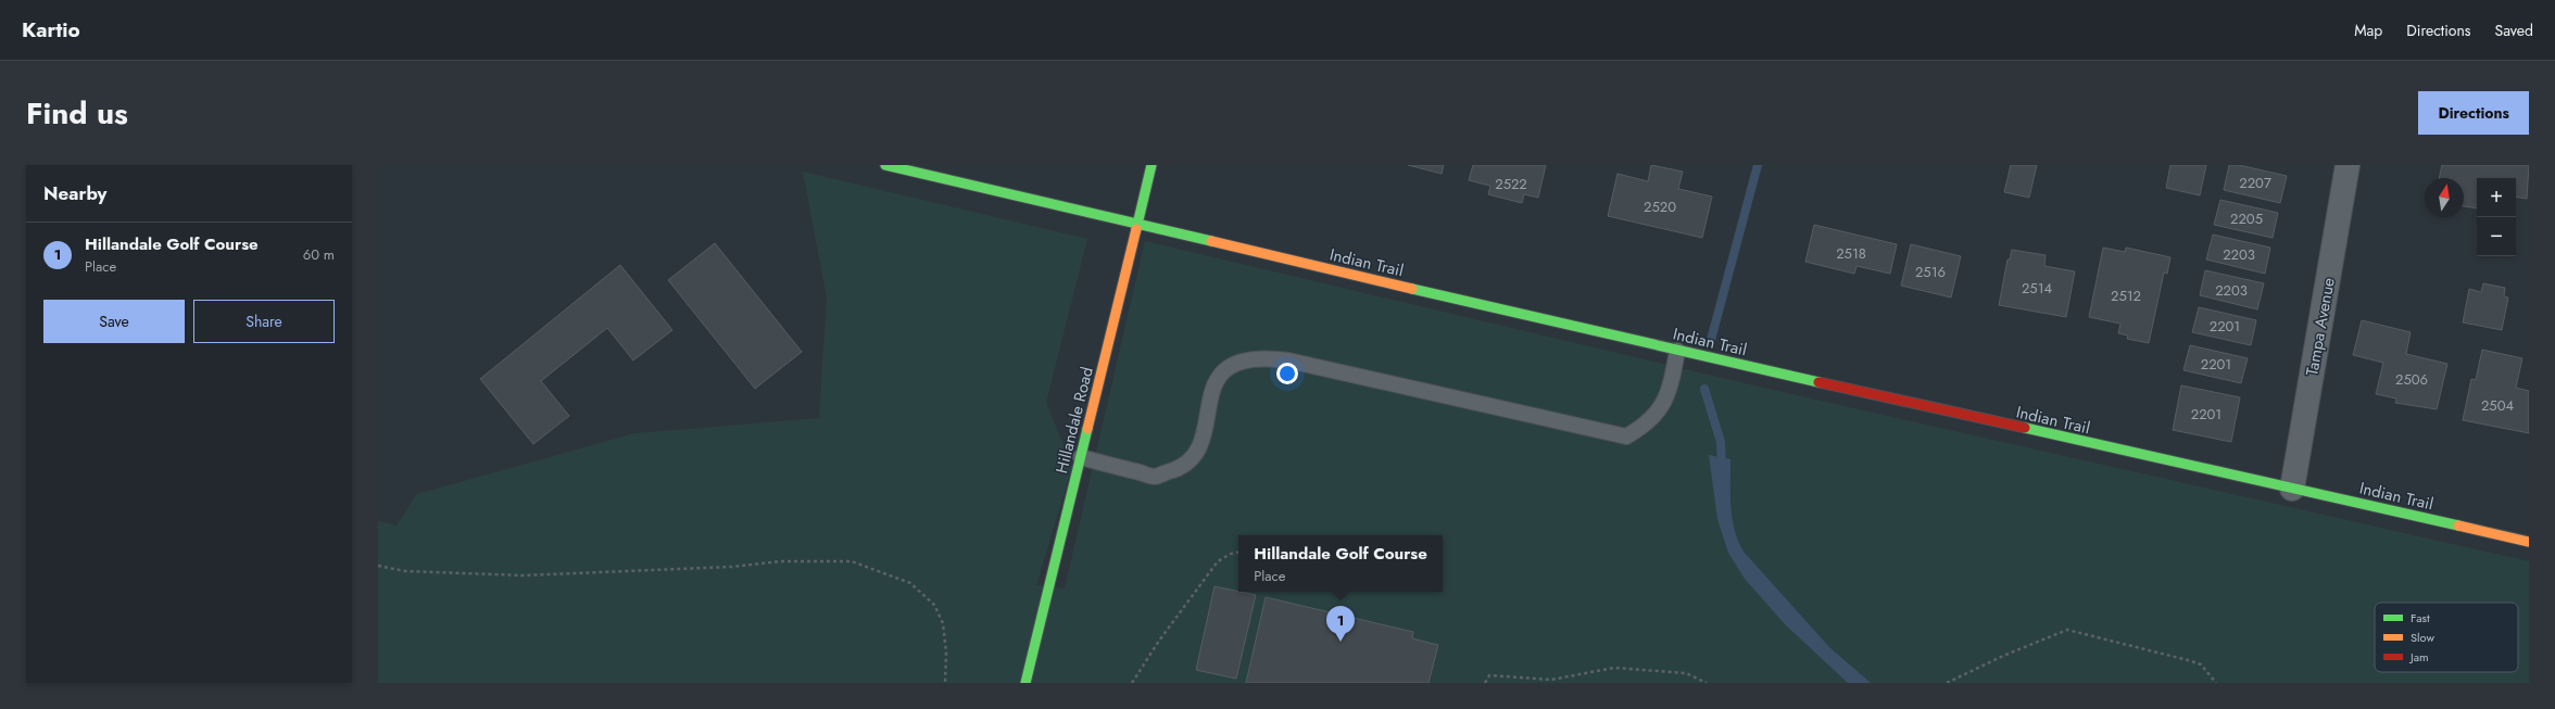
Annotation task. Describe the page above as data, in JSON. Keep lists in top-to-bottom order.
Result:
{
  "streets": {
    "street": ["Indian Trail", "Tampa Avenue", "Hillandale Road"]
  },
  "crossings": [
    ["Indian Trail", "Tampa Avenue"],
    ["Indian Trail", "Hillandale Road"]
  ],
  "house_numbers": [
    "2207",
    "2522",
    "2520",
    "2205",
    "2518",
    "2203",
    "2516",
    "2514",
    "2203",
    "2512",
    "2201",
    "2201",
    "2506",
    "2504",
    "2201"
  ],
  "legend": ["Fast", "Slow", "Jam"],
  "north": "top",
  "page": {
    "header": "Kartio",
    "nav": ["Map", "Directions", "Saved"],
    "title": "Find us",
    "buttons": [
      "Directions",
      ["Save", "Share"]
    ],
    "heading": "Nearby",
    "map_buttons": ["+", "−"],
    "list": [
      {
        "mark": "1",
        "name": "Hillandale Golf Course",
        "note": "Place",
        "value": "60 m"
      }
    ],
    "popup": ["Hillandale Golf Course", "Place"],
    "pins": "1"
  }
}
